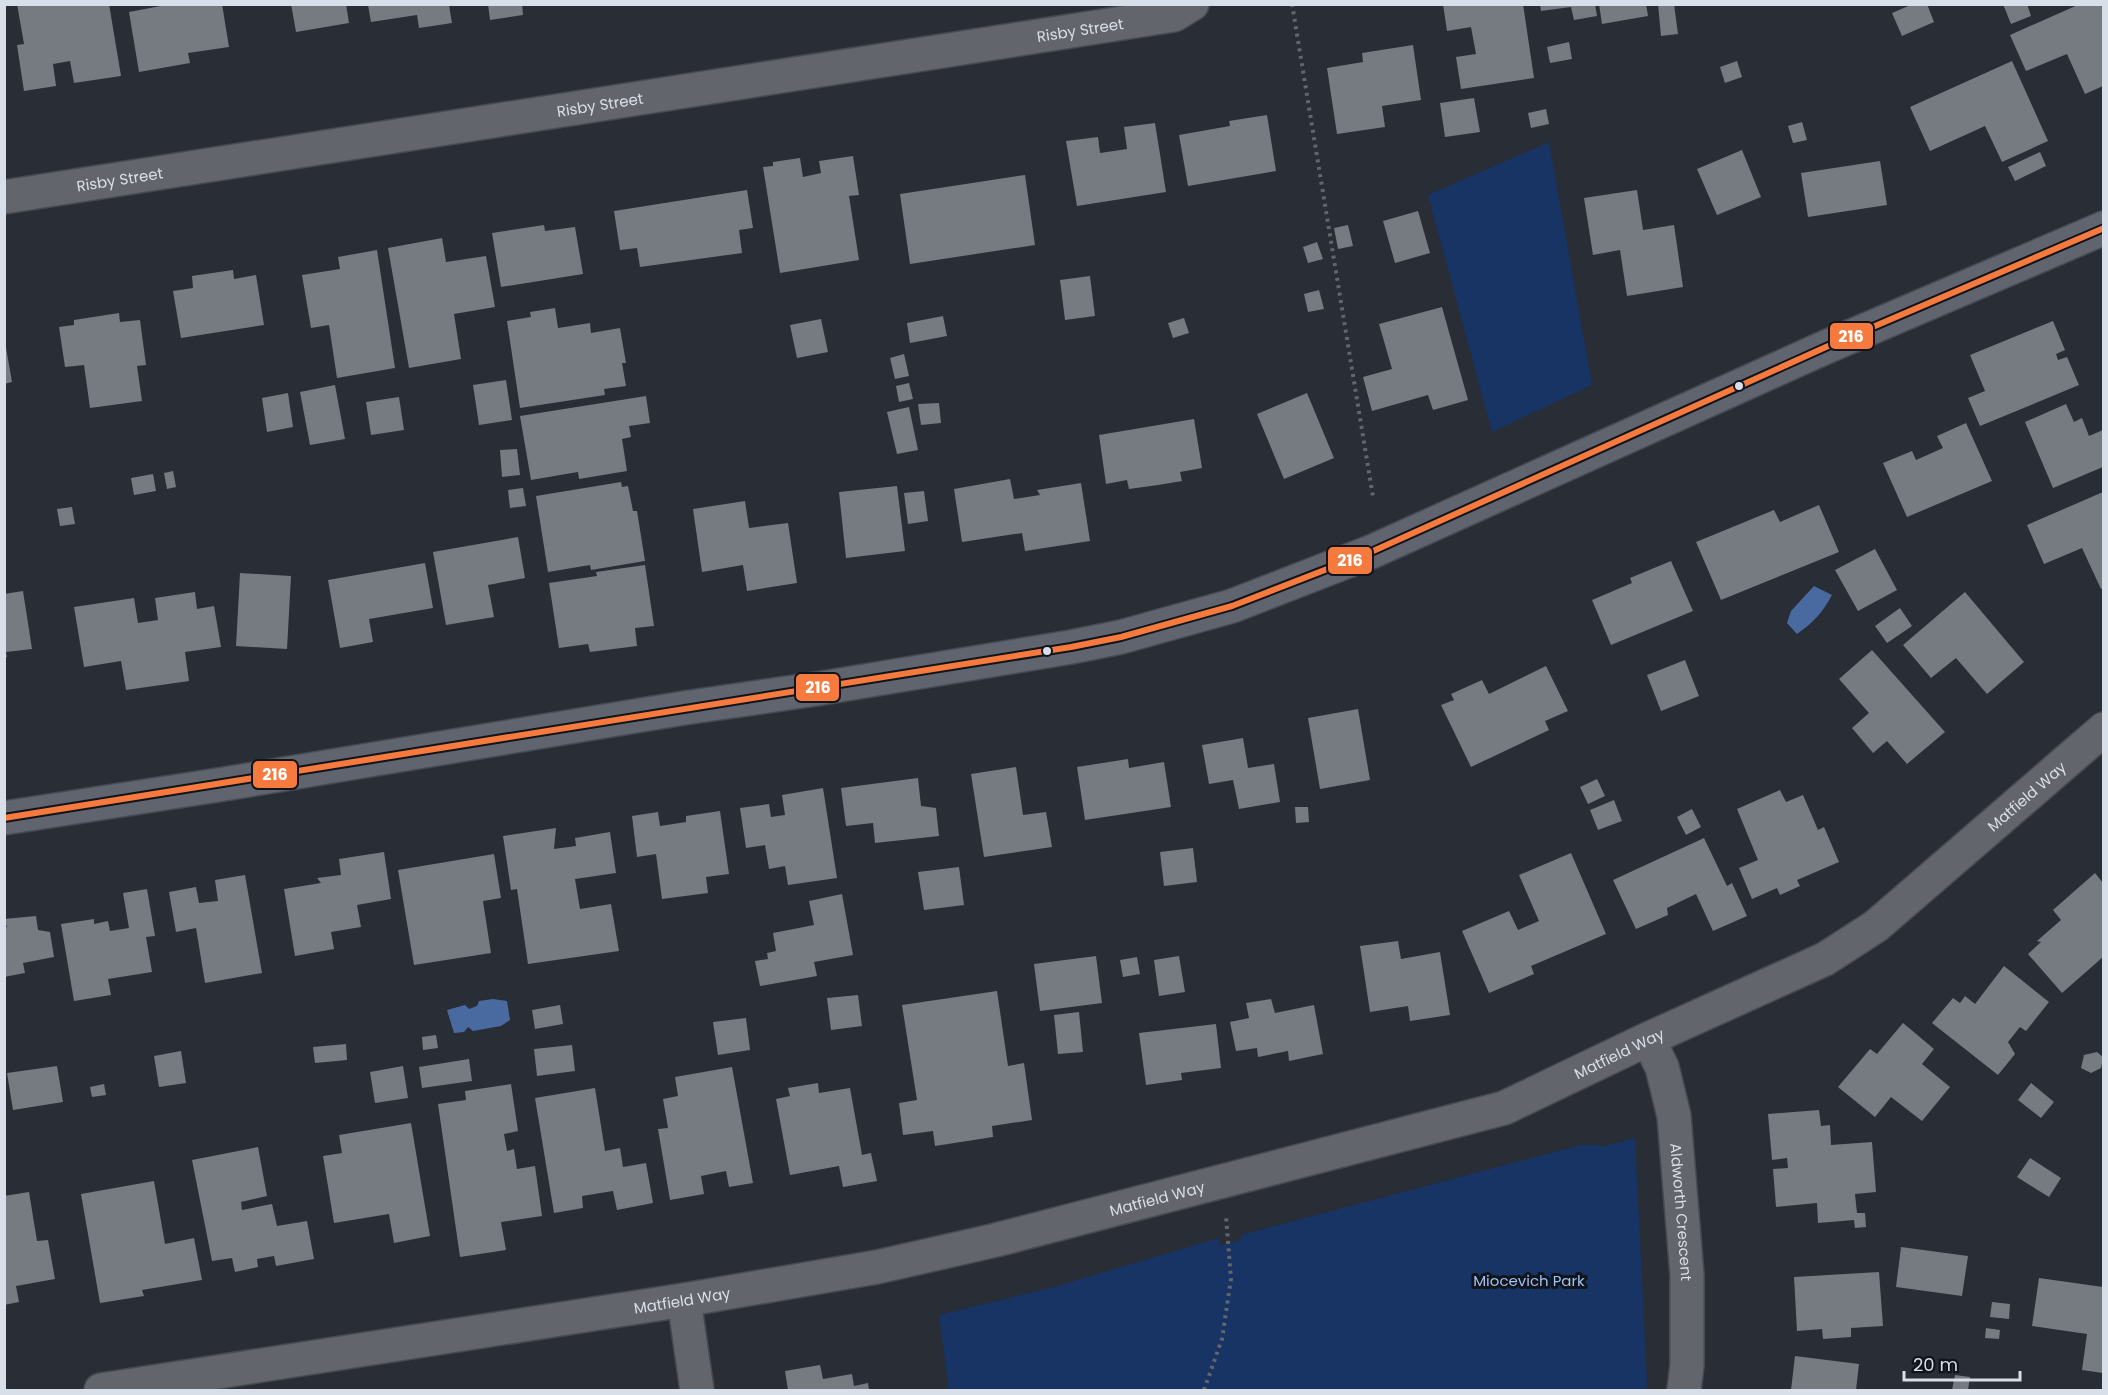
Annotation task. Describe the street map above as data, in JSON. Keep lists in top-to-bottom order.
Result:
{
  "streets": {
    "street": ["Risby Street", "Matfield Way", "Aldworth Crescent"]
  },
  "crossings": [
    ["Matfield Way", "Aldworth Crescent"]
  ],
  "parks": ["Miocevich Park"],
  "lines": ["transit line 216"],
  "scale_bar": "20 m"
}
